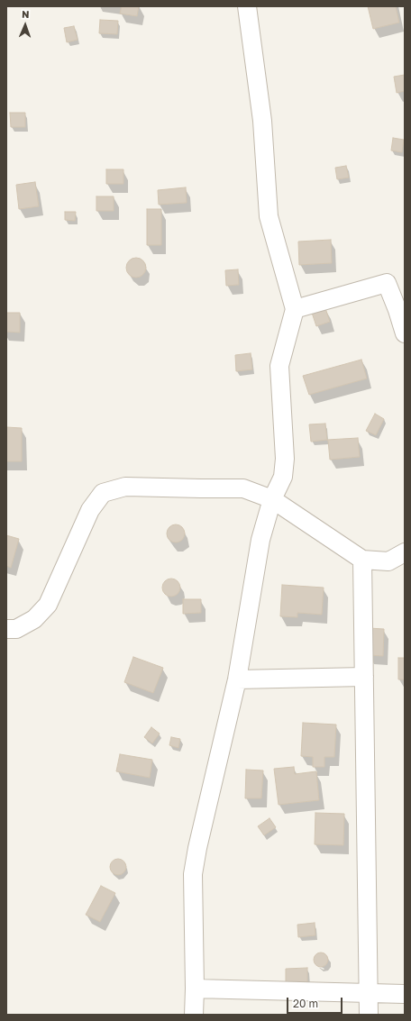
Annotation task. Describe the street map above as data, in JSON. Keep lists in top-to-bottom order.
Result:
{
  "scale_bar": "20 m",
  "north": "top"
}
